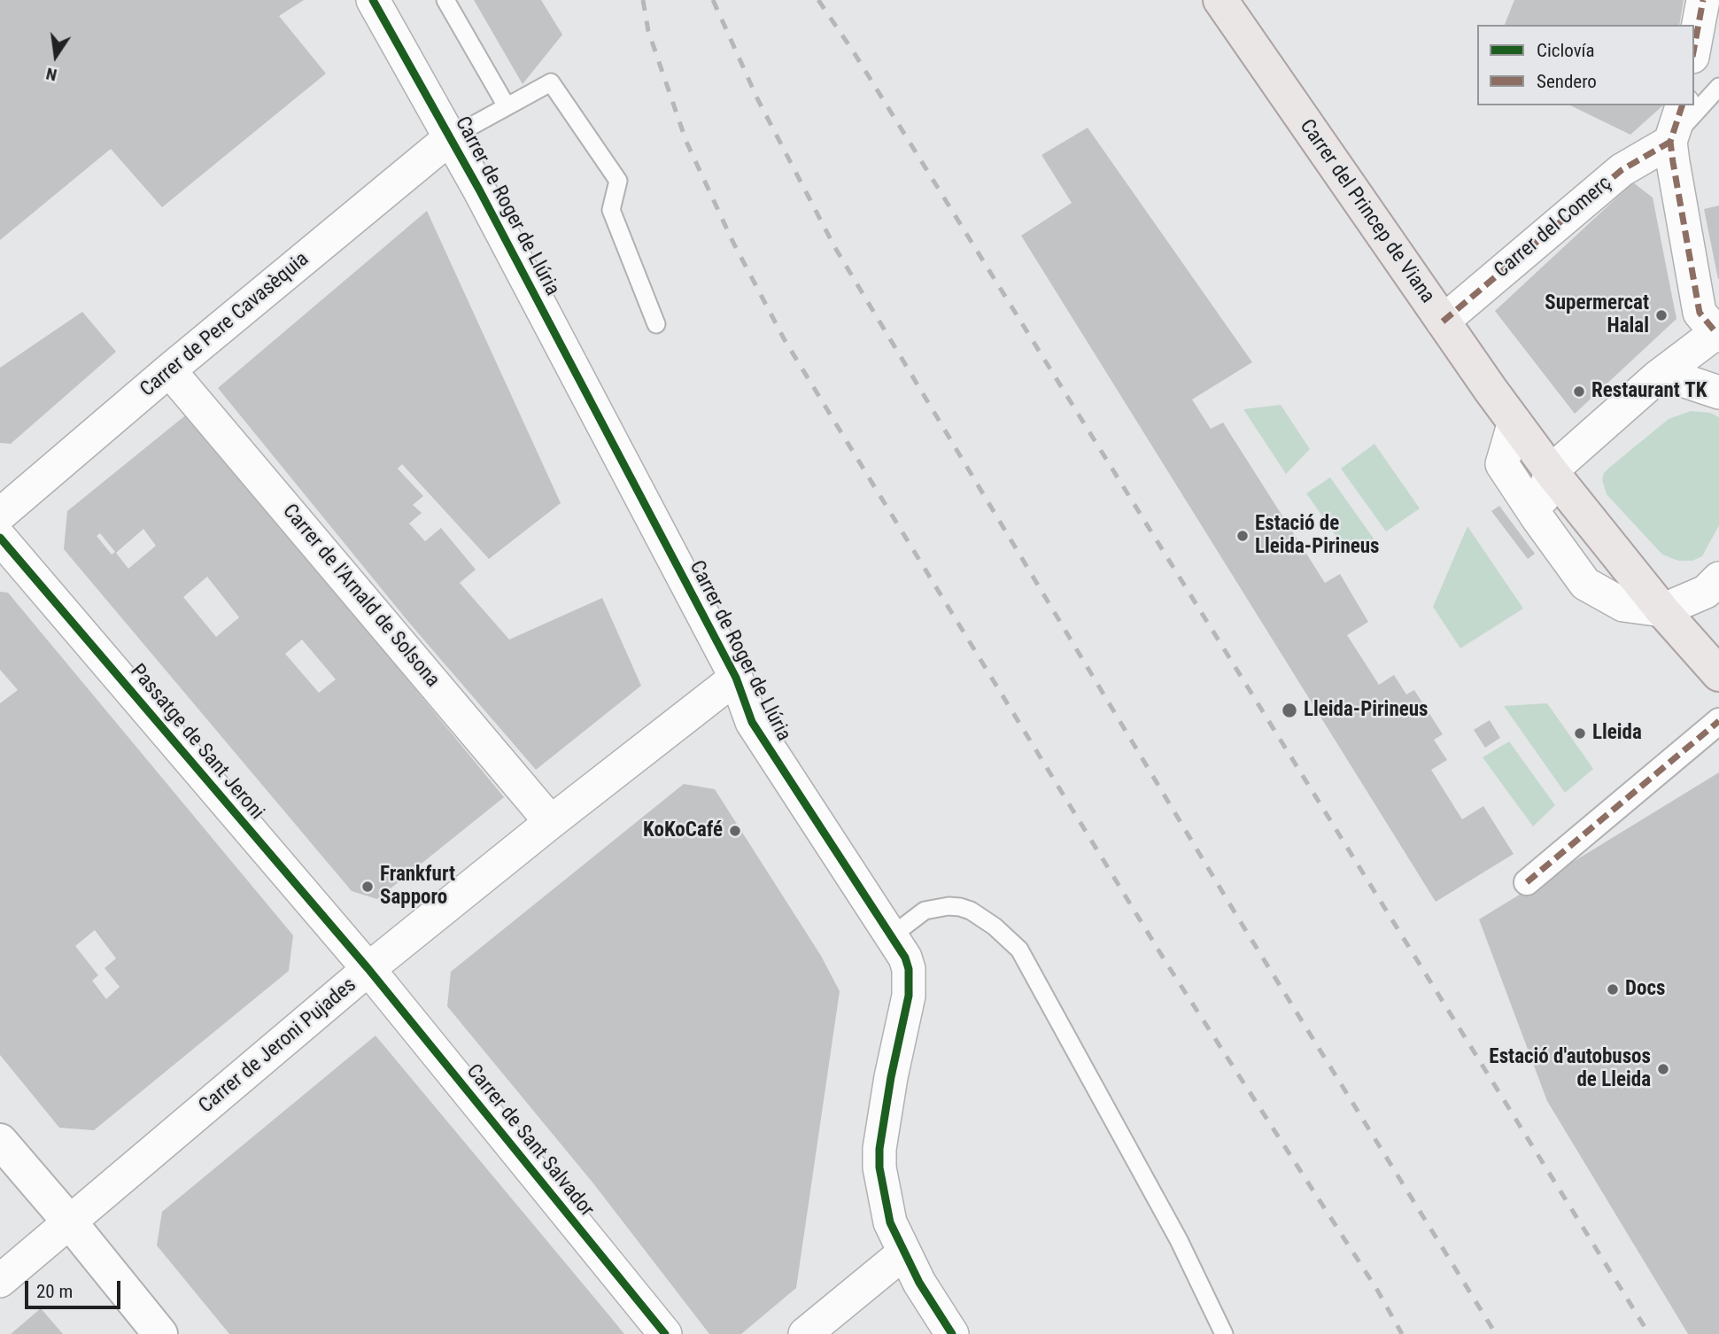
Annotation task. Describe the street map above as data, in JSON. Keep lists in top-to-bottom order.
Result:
{
  "streets": {
    "main road": ["Carrer del Princep de Viana"],
    "street": [
      "Carrer de Roger de Llúria",
      "Carrer del Comerç",
      "Carrer de Pere Cavasèquia",
      "Carrer de l'Arnald de Solsona",
      "Passatge de Sant Jeroni",
      "Carrer de Jeroni Pujades",
      "Carrer de Sant Salvador"
    ]
  },
  "crossings": [
    ["Carrer de Roger de Llúria", "Carrer de Pere Cavasèquia"],
    ["Carrer de Roger de Llúria", "Carrer de Jeroni Pujades"],
    ["Carrer del Princep de Viana", "Carrer del Comerç"],
    ["Carrer de Pere Cavasèquia", "Carrer de l'Arnald de Solsona"],
    ["Carrer de l'Arnald de Solsona", "Carrer de Jeroni Pujades"],
    ["Passatge de Sant Jeroni", "Carrer de Jeroni Pujades"],
    ["Passatge de Sant Jeroni", "Carrer de Sant Salvador"],
    ["Carrer de Jeroni Pujades", "Carrer de Sant Salvador"]
  ],
  "places": [
    "Supermercat Halal",
    "Restaurant TK",
    "Estació de Lleida-Pirineus",
    "Lleida-Pirineus",
    "Lleida",
    "KoKoCafé",
    "Frankfurt Sapporo",
    "Docs",
    "Estació d'autobusos de Lleida"
  ],
  "legend": ["Ciclovía", "Sendero"],
  "scale_bar": "20 m",
  "north": "bottom"
}
